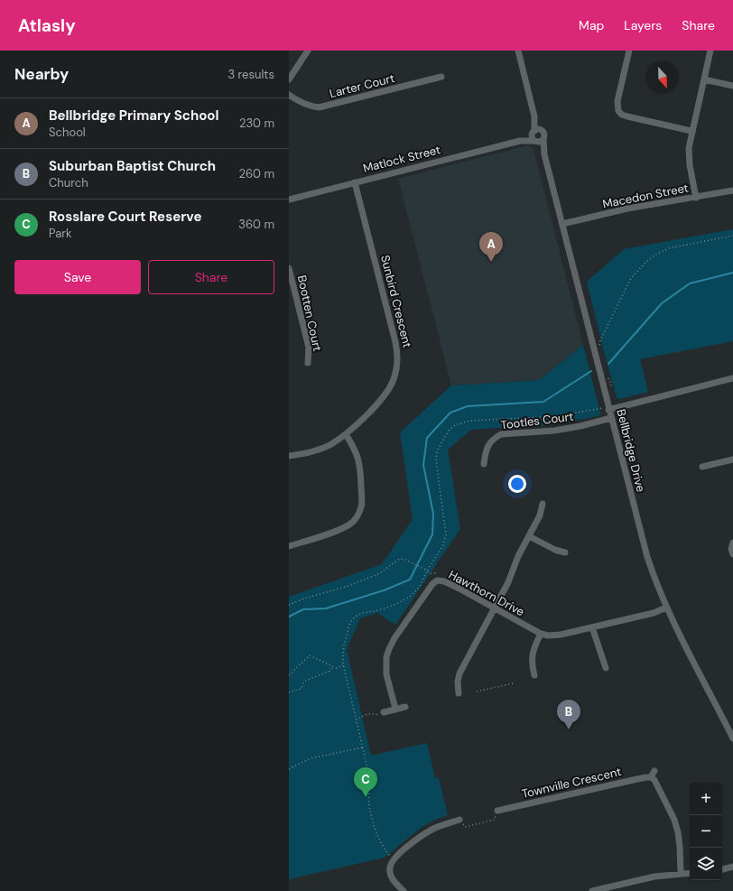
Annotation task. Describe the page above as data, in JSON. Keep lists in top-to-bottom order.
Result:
{
  "streets": {
    "street": [
      "Larter Court",
      "Matlock Street",
      "Macedon Street",
      "Sunbird Crescent",
      "Bootten Court",
      "Tootles Court",
      "Bellbridge Drive",
      "Hawthorn Drive",
      "Townville Crescent"
    ]
  },
  "crossings": [
    ["Matlock Street", "Sunbird Crescent"],
    ["Matlock Street", "Bellbridge Drive"],
    ["Macedon Street", "Bellbridge Drive"],
    ["Tootles Court", "Bellbridge Drive"],
    ["Bellbridge Drive", "Hawthorn Drive"]
  ],
  "north": "bottom",
  "page": {
    "header": "Atlasly",
    "nav": ["Map", "Layers", "Share"],
    "heading": ["Nearby", "3 results"],
    "list": [
      {
        "mark": "A",
        "name": "Bellbridge Primary School",
        "note": "School",
        "value": "230 m"
      },
      {
        "mark": "B",
        "name": "Suburban Baptist Church",
        "note": "Church",
        "value": "260 m"
      },
      {
        "mark": "C",
        "name": "Rosslare Court Reserve",
        "note": "Park",
        "value": "360 m"
      }
    ],
    "pins": ["A", "B", "C"],
    "buttons": ["Save", "Share"],
    "map_buttons": ["+", "−"]
  }
}
